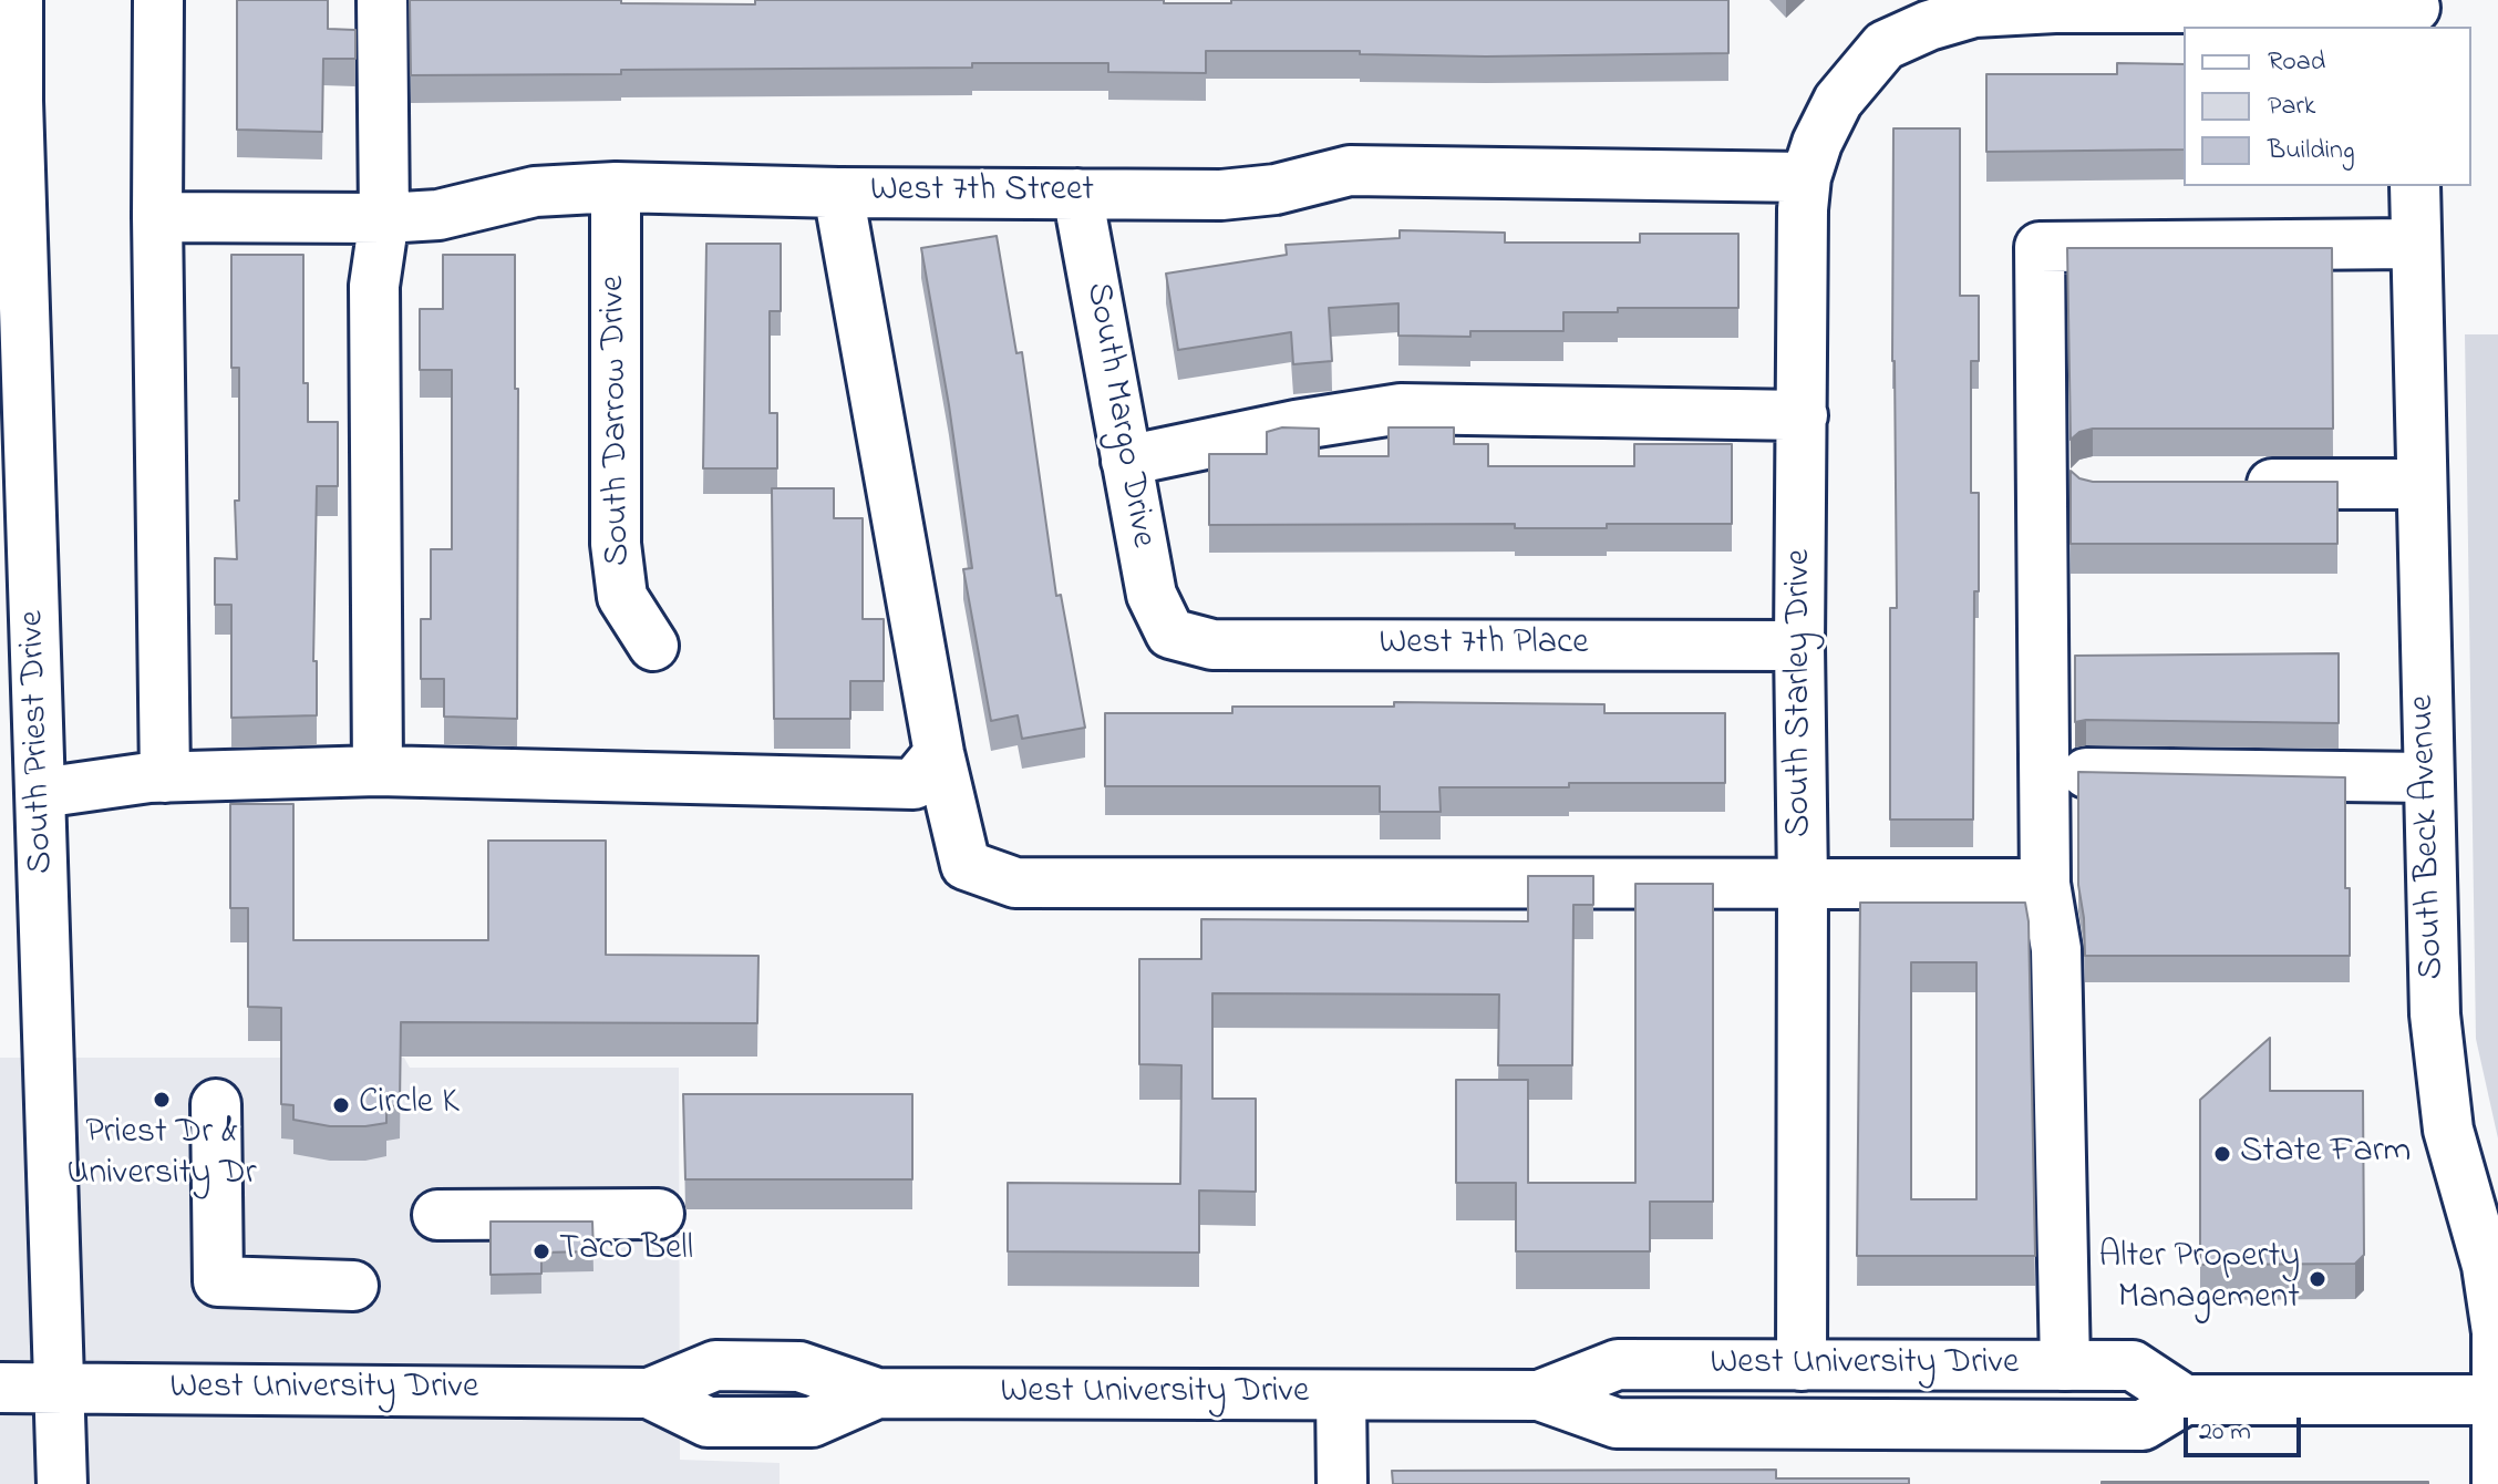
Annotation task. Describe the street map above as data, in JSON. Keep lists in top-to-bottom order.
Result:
{
  "streets": {
    "street": [
      "West 7th Street",
      "South Margo Drive",
      "South Darrow Drive",
      "West 7th Place",
      "South Starley Drive",
      "South Priest Drive",
      "South Beck Avenue",
      "West University Drive"
    ]
  },
  "crossings": [
    ["West 7th Street", "South Margo Drive"],
    ["West 7th Street", "South Darrow Drive"],
    ["West 7th Street", "South Starley Drive"],
    ["South Margo Drive", "West 7th Place"],
    ["West 7th Place", "South Starley Drive"],
    ["South Starley Drive", "West University Drive"],
    ["South Priest Drive", "West University Drive"]
  ],
  "places": [
    "Priest Dr & University Dr",
    "Circle K",
    "State Farm",
    "Taco Bell",
    "Alter Property Management"
  ],
  "legend": ["Road", "Park", "Building"],
  "scale_bar": "20 m"
}
